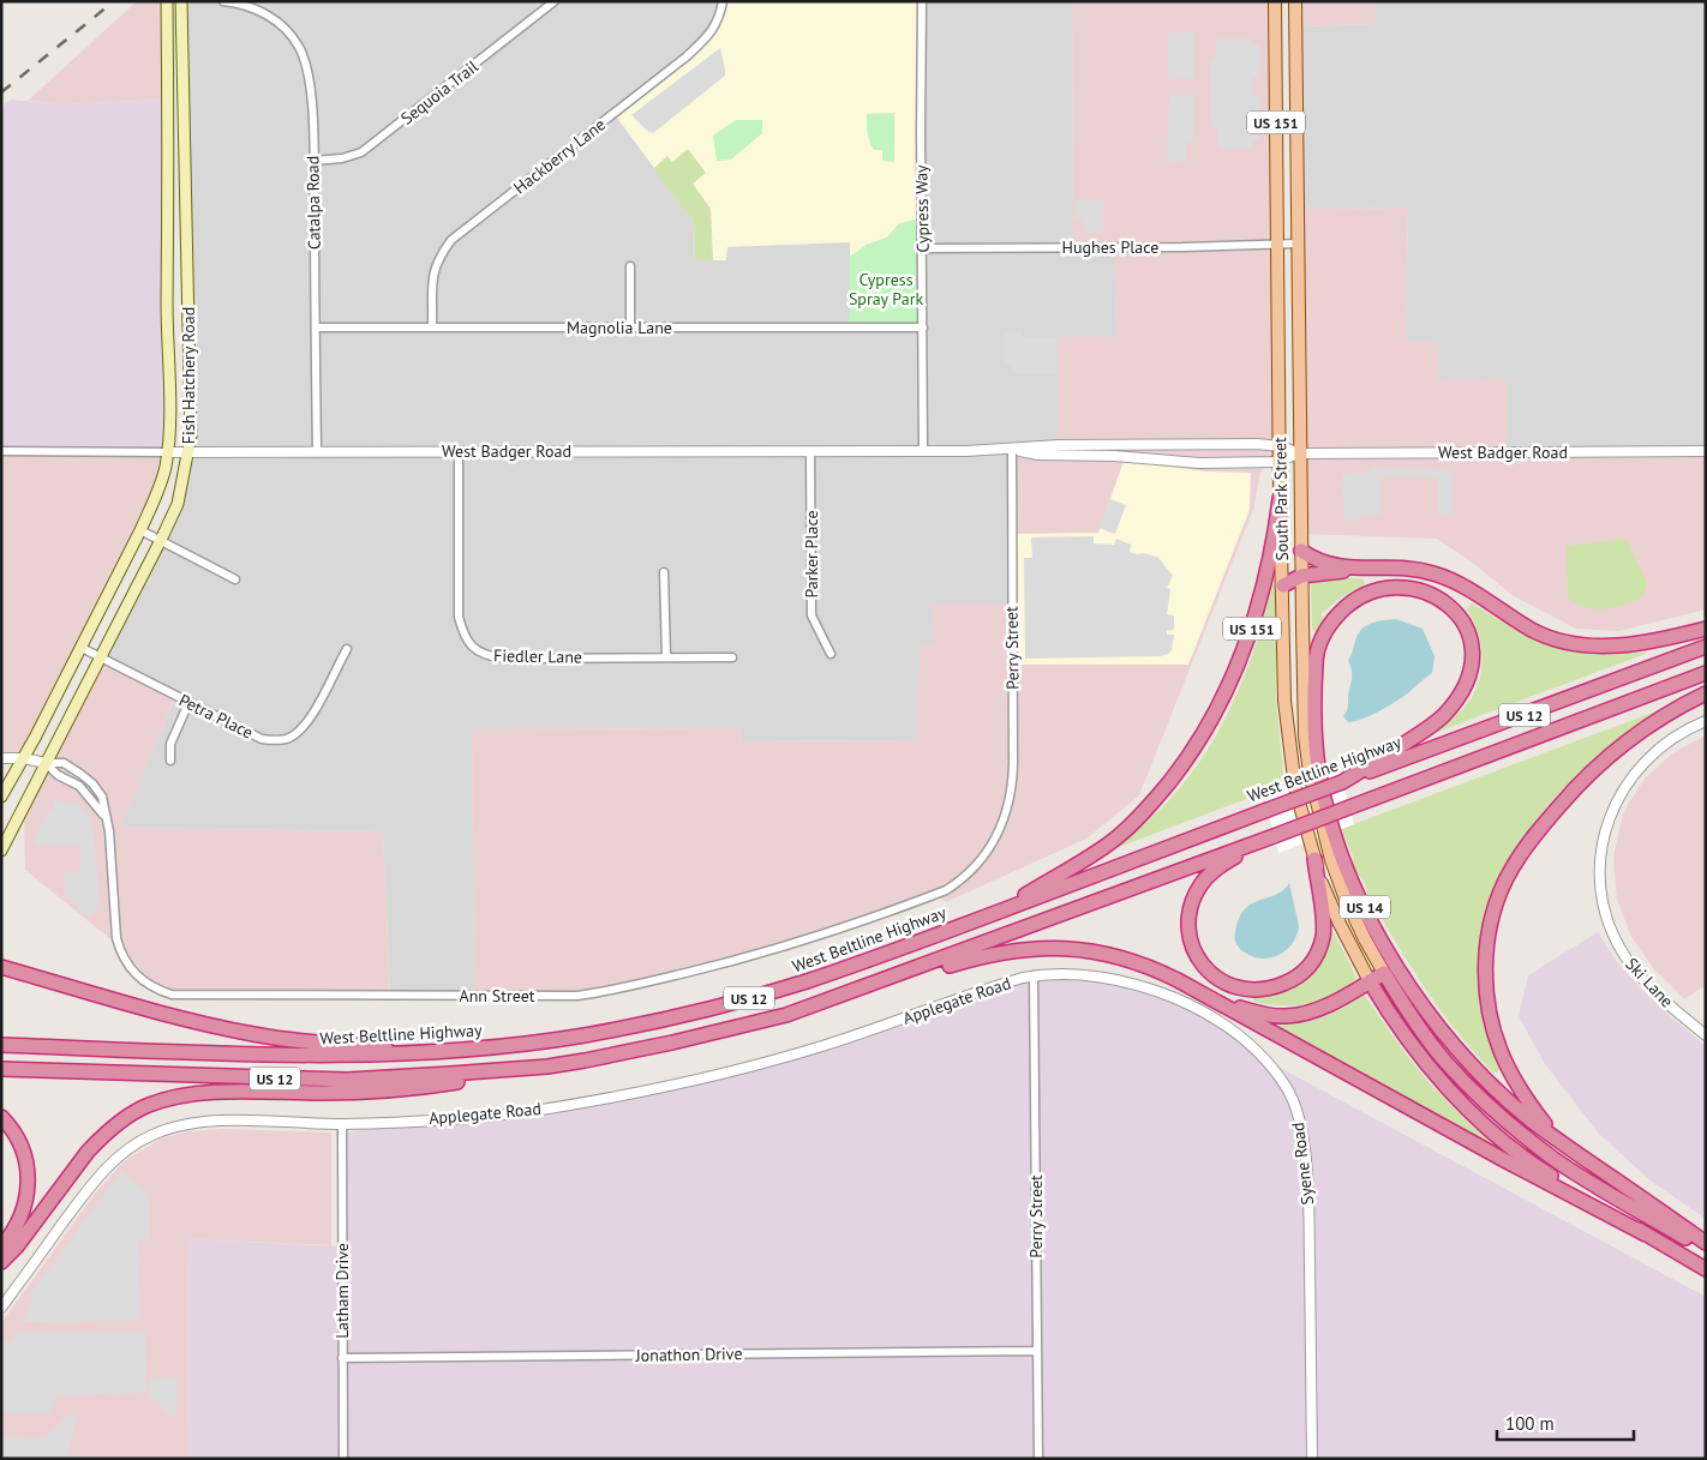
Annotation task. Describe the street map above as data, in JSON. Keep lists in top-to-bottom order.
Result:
{
  "streets": {
    "highway": [
      "US 151",
      "US 12",
      "West Beltline Highway",
      "US 14"
    ],
    "main road": ["Fish Hatchery Road", "South Park Street"],
    "street": [
      "Sequoia Trail",
      "Hackberry Lane",
      "Catalpa Road",
      "Cypress Way",
      "Hughes Place",
      "Magnolia Lane",
      "West Badger Road",
      "Parker Place",
      "Perry Street",
      "Fiedler Lane",
      "Petra Place",
      "Ski Lane",
      "Ann Street",
      "Applegate Road",
      "Syene Road",
      "Latham Drive",
      "Jonathon Drive"
    ]
  },
  "crossings": [
    ["Sequoia Trail", "Catalpa Road"],
    ["US 151", "South Park Street"],
    ["US 151", "West Beltline Highway"],
    ["Hackberry Lane", "Magnolia Lane"],
    ["Catalpa Road", "Magnolia Lane"],
    ["Catalpa Road", "West Badger Road"],
    ["Cypress Way", "Hughes Place"],
    ["Cypress Way", "Magnolia Lane"],
    ["Cypress Way", "West Badger Road"],
    ["Hughes Place", "South Park Street"],
    ["Fish Hatchery Road", "West Badger Road"],
    ["Fish Hatchery Road", "Petra Place"],
    ["Fish Hatchery Road", "Ann Street"],
    ["West Badger Road", "South Park Street"],
    ["West Badger Road", "Parker Place"],
    ["West Badger Road", "Perry Street"],
    ["West Badger Road", "Fiedler Lane"],
    ["South Park Street", "US 14"],
    ["Perry Street", "Ann Street"],
    ["Perry Street", "Applegate Road"],
    ["Perry Street", "Syene Road"],
    ["Perry Street", "Jonathon Drive"],
    ["West Beltline Highway", "US 14"],
    ["Applegate Road", "Syene Road"],
    ["Applegate Road", "Latham Drive"],
    ["Latham Drive", "Jonathon Drive"]
  ],
  "parks": ["Cypress Spray Park"],
  "scale_bar": "100 m"
}
